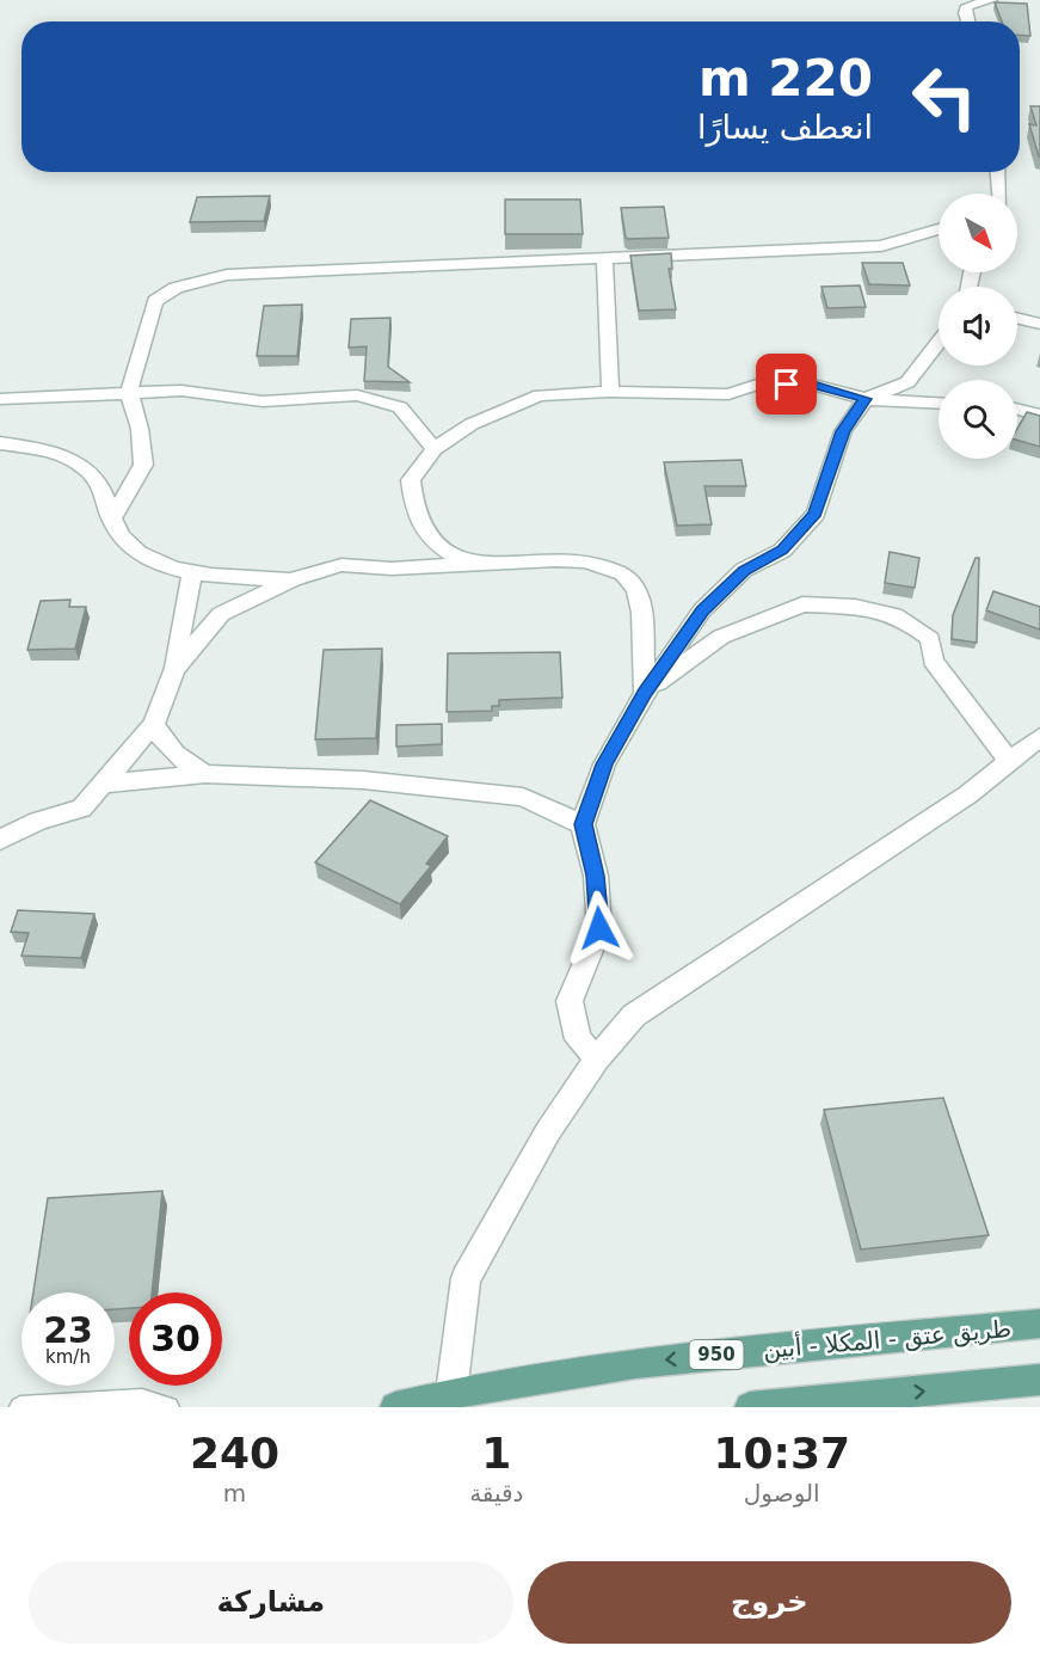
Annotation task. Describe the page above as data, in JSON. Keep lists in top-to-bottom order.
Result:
{
  "streets": {
    "main road": ["طريق عتق - المكلا - أبين", "950"]
  },
  "north": "bottom right",
  "page": {
    "turn": ["220 m", "انعطف يسارًا"],
    "speed": "23 km/h",
    "limit": "30",
    "eta": [
      "10:37",
      "الوصول",
      "1",
      "دقيقة",
      "240",
      "m"
    ],
    "buttons": ["خروج", "مشاركة"]
  }
}
